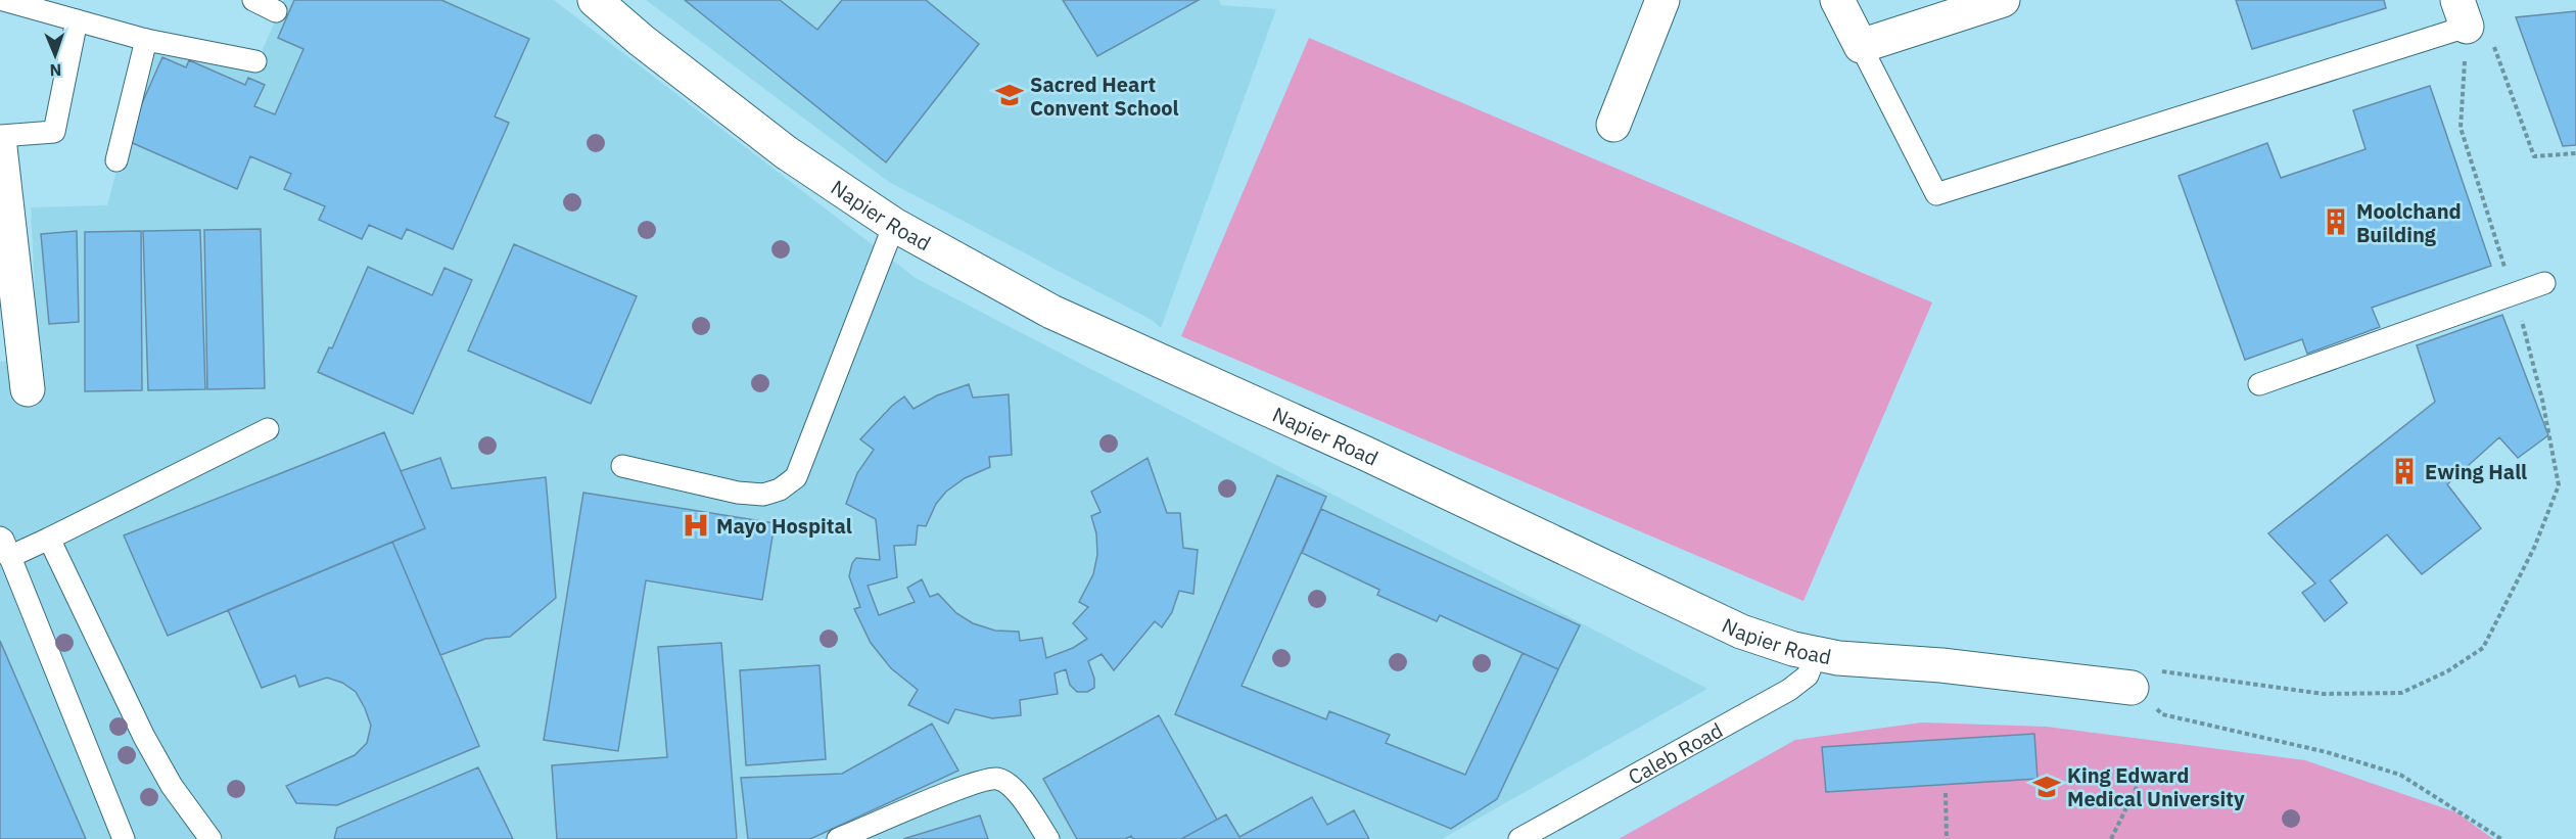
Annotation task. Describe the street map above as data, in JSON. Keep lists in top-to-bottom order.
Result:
{
  "streets": {
    "street": ["Napier Road"],
    "lane": ["Caleb Road"]
  },
  "crossings": [
    ["Napier Road", "Caleb Road"]
  ],
  "places": {
    "school or university": ["Sacred Heart Convent School", "King Edward Medical University"],
    "building": ["Moolchand Building", "Ewing Hall"],
    "hospital": ["Mayo Hospital"]
  },
  "north": "bottom"
}
